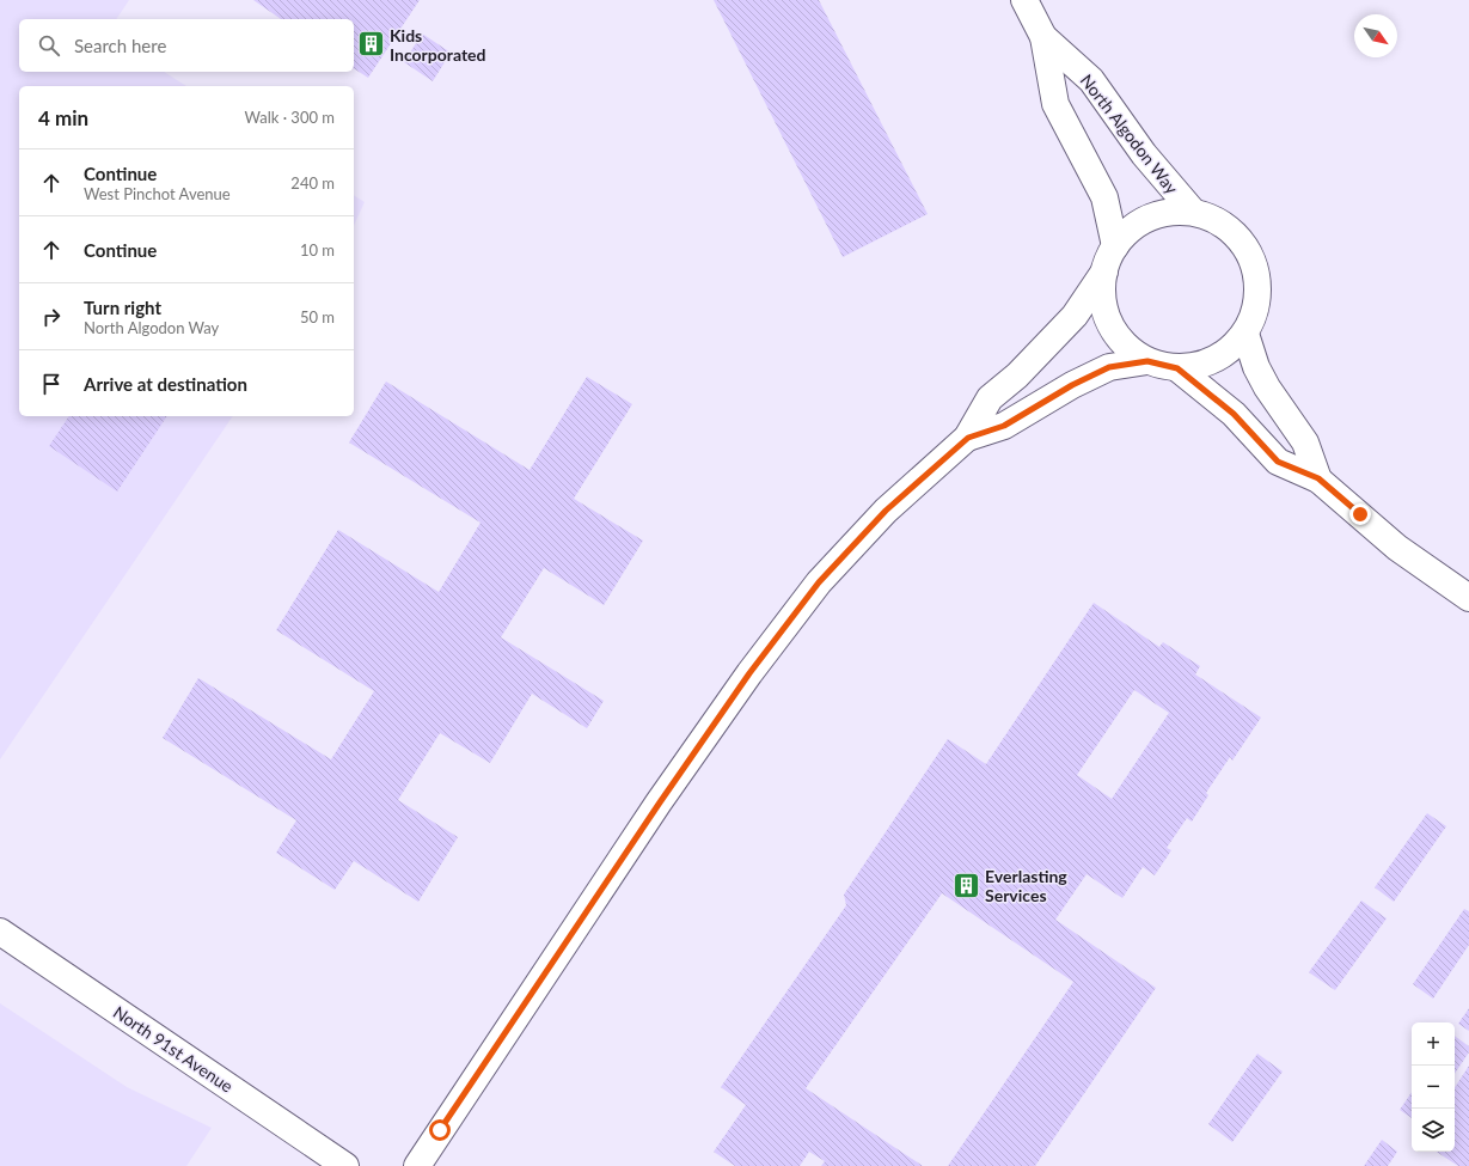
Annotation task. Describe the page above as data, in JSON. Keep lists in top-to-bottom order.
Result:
{
  "streets": {
    "street": ["North Algodon Way", "North 91st Avenue"]
  },
  "places": {
    "building": ["Kids Incorporated", "Everlasting Services"]
  },
  "north": "bottom right",
  "page": {
    "search": "Search here",
    "heading": ["4 min", "Walk · 300 m"],
    "list": [
      ["Continue", "West Pinchot Avenue", "240 m"],
      ["Continue", "10 m"],
      ["Turn right", "North Algodon Way", "50 m"],
      "Arrive at destination"
    ],
    "map_buttons": ["+", "−"]
  }
}
